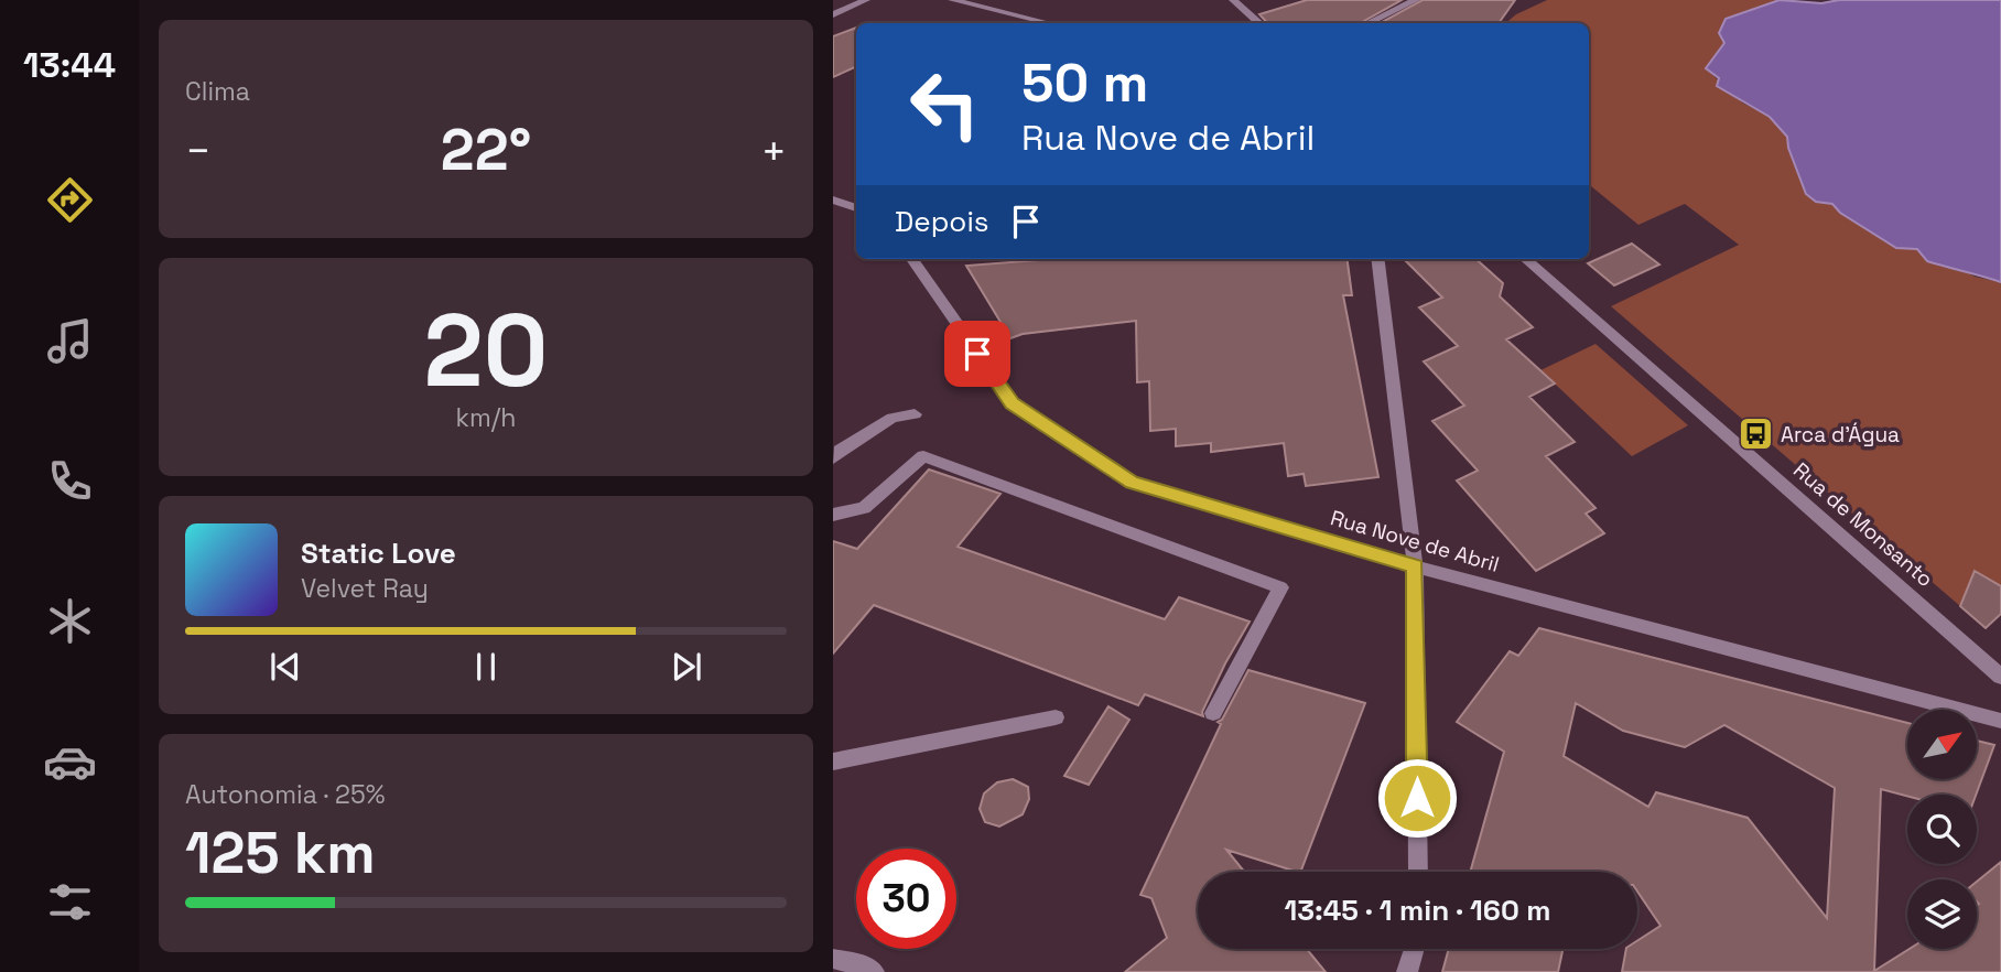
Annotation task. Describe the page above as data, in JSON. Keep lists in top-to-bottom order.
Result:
{
  "streets": {
    "street": ["Rua de Monsanto", "Rua Nove de Abril"]
  },
  "places": {
    "bus stop": ["Arca d'Água"]
  },
  "north": "top right",
  "page": {
    "tabs": "13:44",
    "tile": [
      "Clima",
      ["20", "km/h"],
      ["Autonomia · 25%", "125 km"]
    ],
    "turn": ["50 m", "Rua Nove de Abril"],
    "heat": ["−", "22°", "+"],
    "then": "Depois",
    "song": ["Static Love", "Velvet Ray"],
    "limit": "30",
    "trip": "13:45 · 1 min · 160 m"
  }
}
